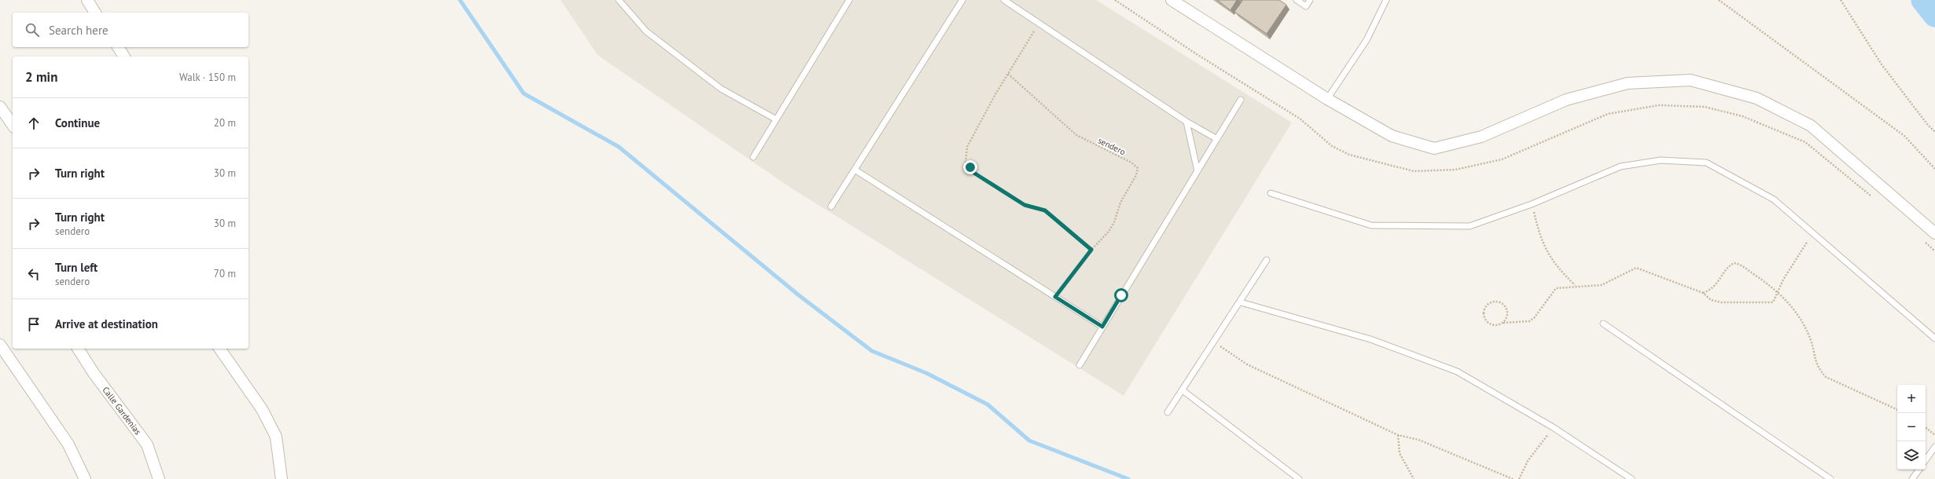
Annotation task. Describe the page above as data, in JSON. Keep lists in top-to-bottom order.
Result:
{
  "streets": {
    "street": ["Calle Gardenias"],
    "path": ["sendero"]
  },
  "page": {
    "search": "Search here",
    "heading": ["2 min", "Walk · 150 m"],
    "list": [
      ["Continue", "20 m"],
      ["Turn right", "30 m"],
      ["Turn right", "sendero", "30 m"],
      ["Turn left", "sendero", "70 m"],
      "Arrive at destination"
    ],
    "map_buttons": ["+", "−"]
  }
}
